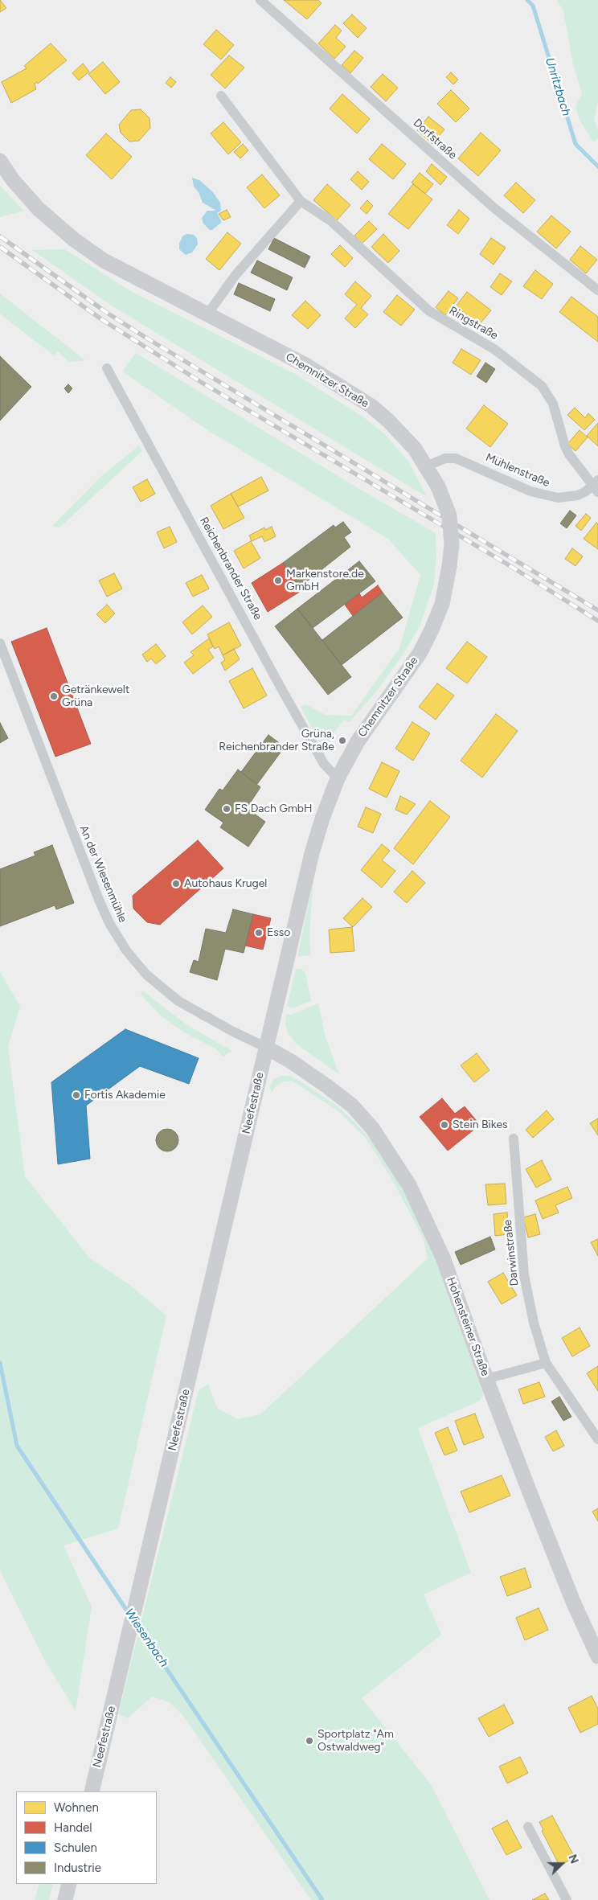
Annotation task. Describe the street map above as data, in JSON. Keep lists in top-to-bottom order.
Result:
{
  "streets": {
    "main road": ["Chemnitzer Straße", "Neefestraße", "Hohensteiner Straße"],
    "street": [
      "Dorfstraße",
      "Ringstraße",
      "Mühlenstraße",
      "Reichenbrander Straße",
      "An der Wiesenmühle",
      "Darwinstraße"
    ]
  },
  "crossings": [
    ["Ringstraße", "Mühlenstraße"],
    ["Chemnitzer Straße", "Mühlenstraße"],
    ["Chemnitzer Straße", "Reichenbrander Straße"],
    ["Chemnitzer Straße", "An der Wiesenmühle"],
    ["Chemnitzer Straße", "Neefestraße"],
    ["Chemnitzer Straße", "Hohensteiner Straße"],
    ["An der Wiesenmühle", "Neefestraße"],
    ["An der Wiesenmühle", "Hohensteiner Straße"],
    ["Neefestraße", "Hohensteiner Straße"]
  ],
  "water": ["Unritzbach", "Wiesenbach"],
  "places": [
    "Markenstore.de GmbH",
    "Getränkewelt Grüna",
    "Grüna, Reichenbrander Straße",
    "FS Dach GmbH",
    "Autohaus Krugel",
    "Esso",
    "Fortis Akademie",
    "Stein Bikes",
    "Sportplatz \"Am Ostwaldweg\""
  ],
  "legend": [
    "Wohnen",
    "Handel",
    "Schulen",
    "Industrie"
  ],
  "north": "right"
}
